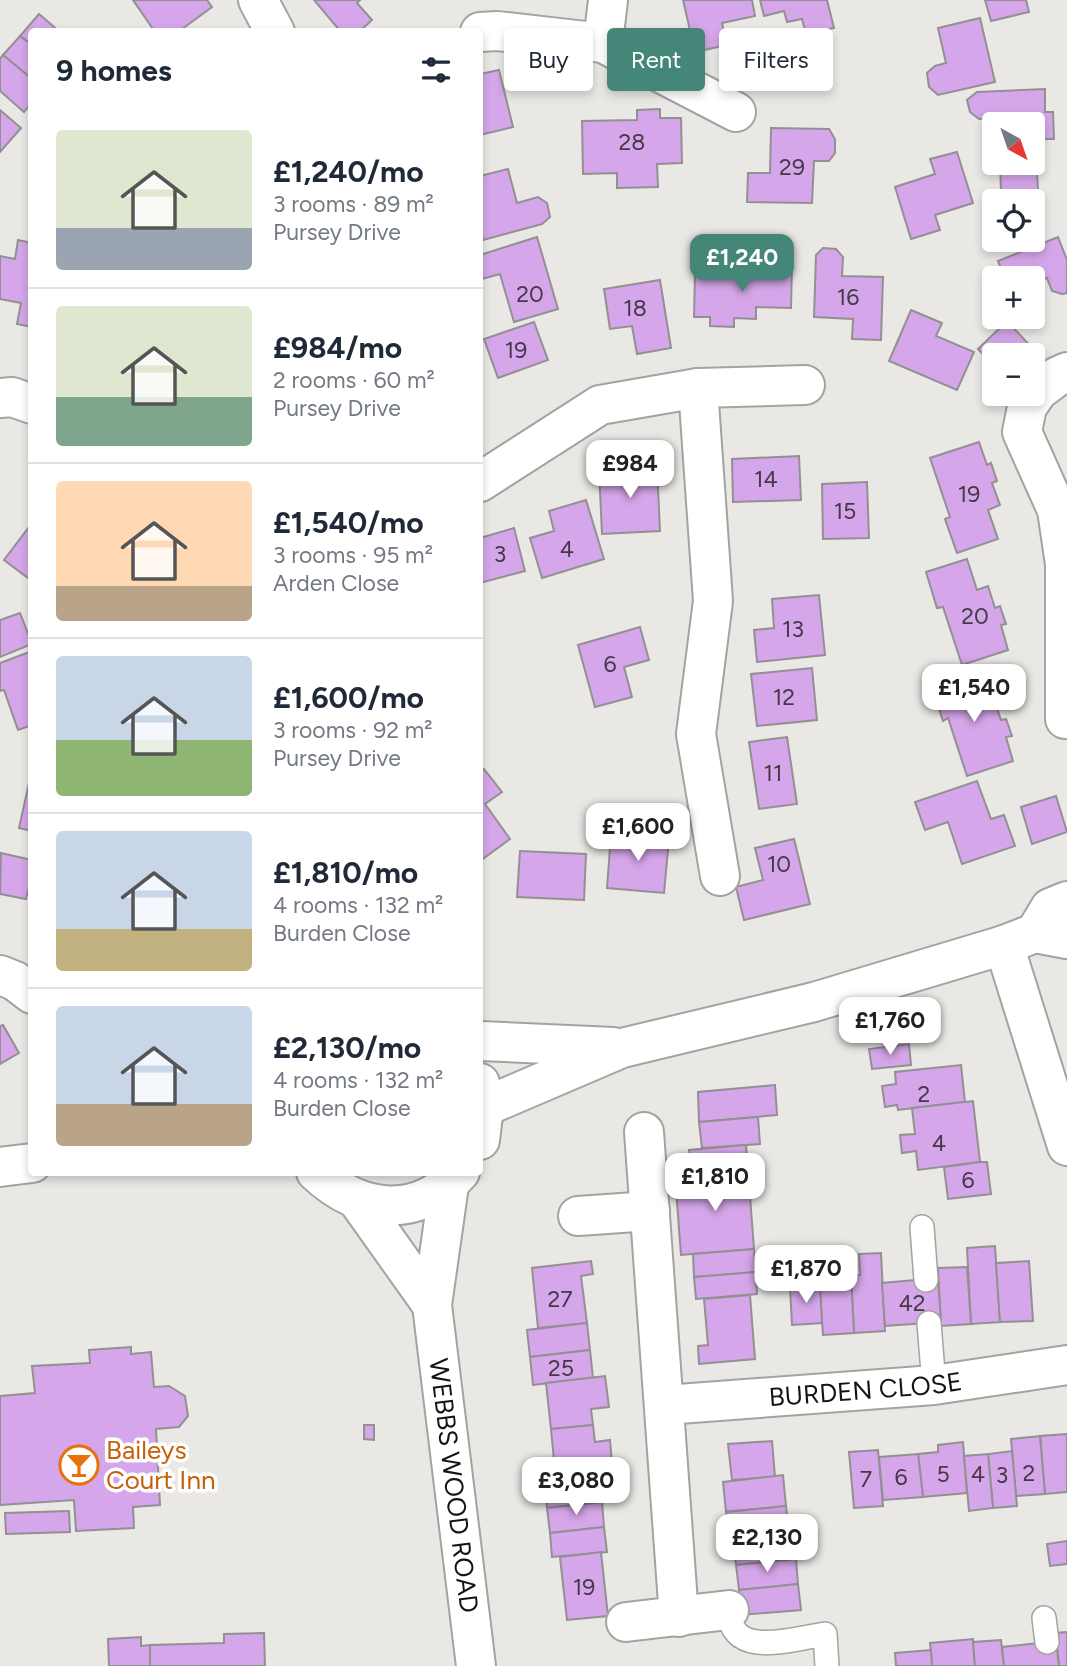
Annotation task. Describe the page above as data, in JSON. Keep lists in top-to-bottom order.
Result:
{
  "streets": {
    "street": ["BURDEN CLOSE", "WEBBS WOOD ROAD"]
  },
  "places": {
    "bar": ["Baileys Court Inn"]
  },
  "house_numbers": [
    "28",
    "29",
    "20",
    "16",
    "18",
    "19",
    "14",
    "19",
    "15",
    "4",
    "3",
    "20",
    "13",
    "6",
    "12",
    "11",
    "10",
    "2",
    "4",
    "6",
    "27",
    "42",
    "25",
    "2",
    "5",
    "4",
    "3",
    "6",
    "7",
    "19"
  ],
  "north": "bottom right",
  "page": {
    "chip": ["Buy", "Rent", "Filters"],
    "heading": "9 homes",
    "map_buttons": ["+", "−"],
    "list": [
      {
        "name": "£1,240/mo",
        "note": "3 rooms · 89 m² · Pursey Drive"
      },
      {
        "name": "£984/mo",
        "note": "2 rooms · 60 m² · Pursey Drive"
      },
      {
        "name": "£1,540/mo",
        "note": "3 rooms · 95 m² · Arden Close"
      },
      {
        "name": "£1,600/mo",
        "note": "3 rooms · 92 m² · Pursey Drive"
      },
      {
        "name": "£1,810/mo",
        "note": "4 rooms · 132 m² · Burden Close"
      },
      {
        "name": "£2,130/mo",
        "note": "4 rooms · 132 m² · Burden Close"
      }
    ],
    "price": [
      "£1,240",
      "£984",
      "£1,540",
      "£1,600",
      "£1,760",
      "£1,810",
      "£1,870",
      "£3,080",
      "£2,130"
    ]
  }
}
